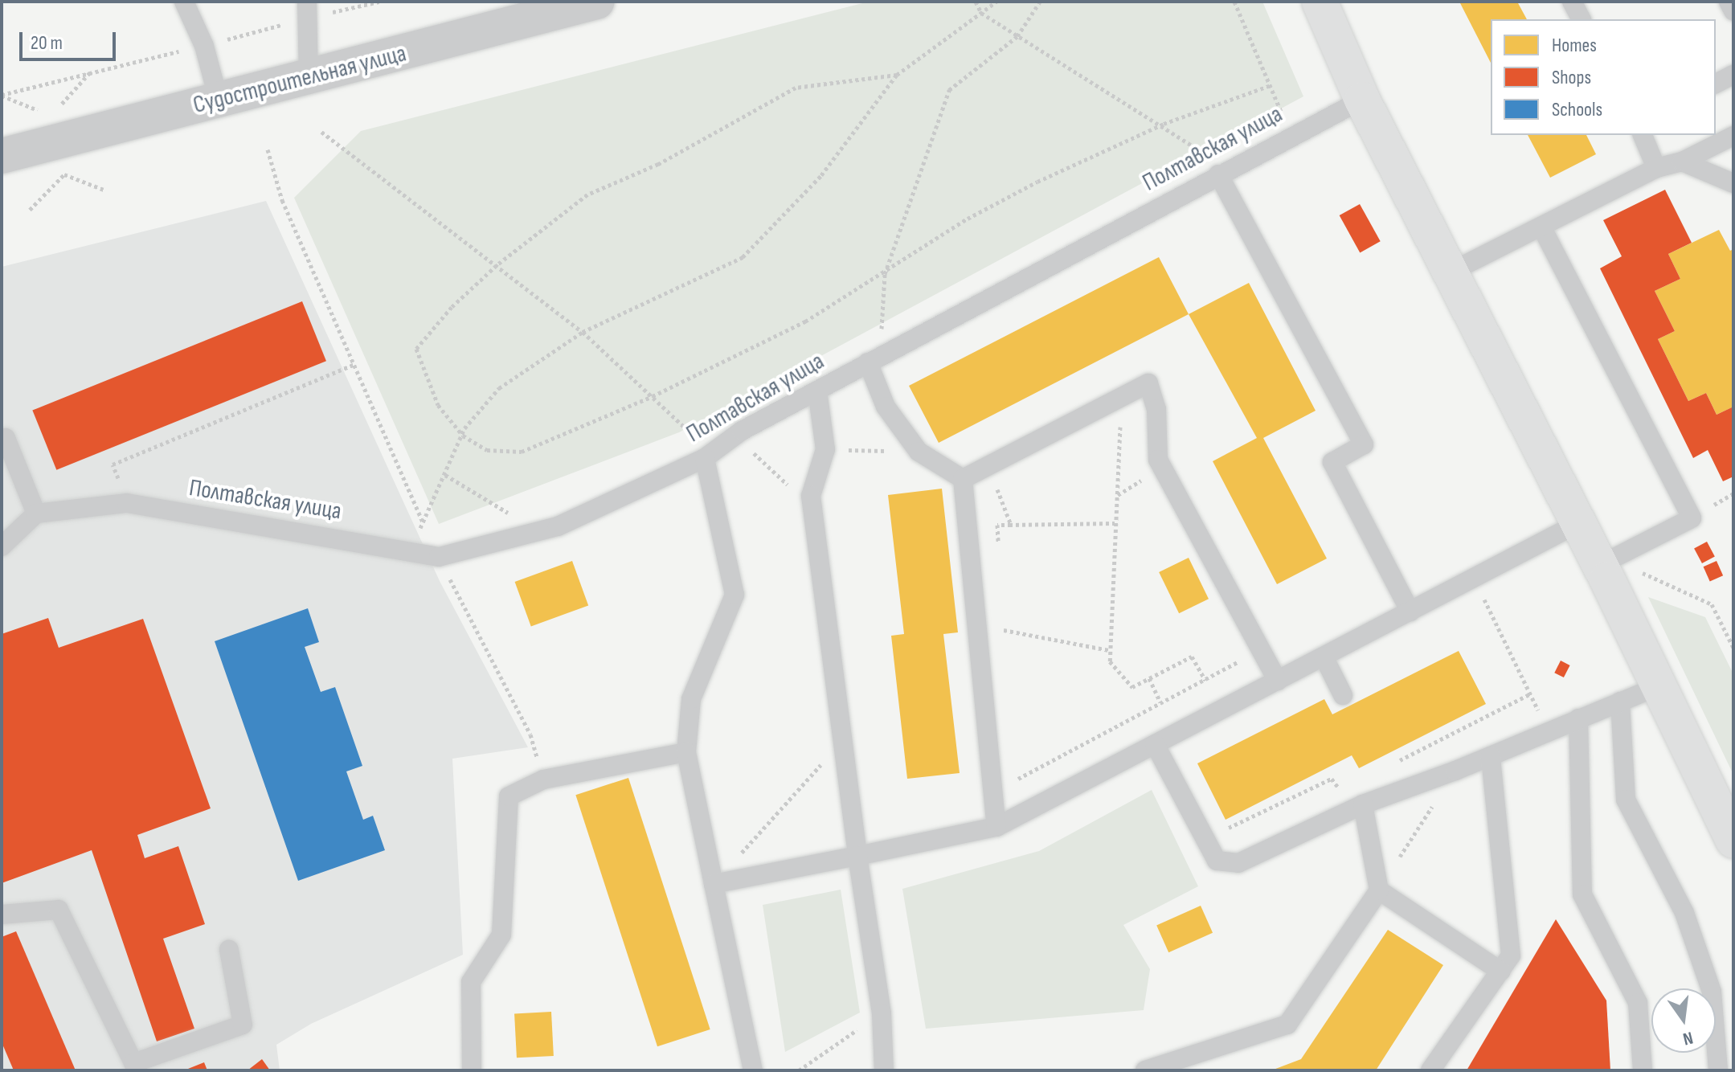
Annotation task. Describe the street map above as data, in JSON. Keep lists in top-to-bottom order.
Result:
{
  "streets": {
    "street": ["Судостроительная улица"],
    "lane": ["Полтавская улица"]
  },
  "legend": ["Homes", "Shops", "Schools"],
  "scale_bar": "20 m",
  "north": "bottom"
}
